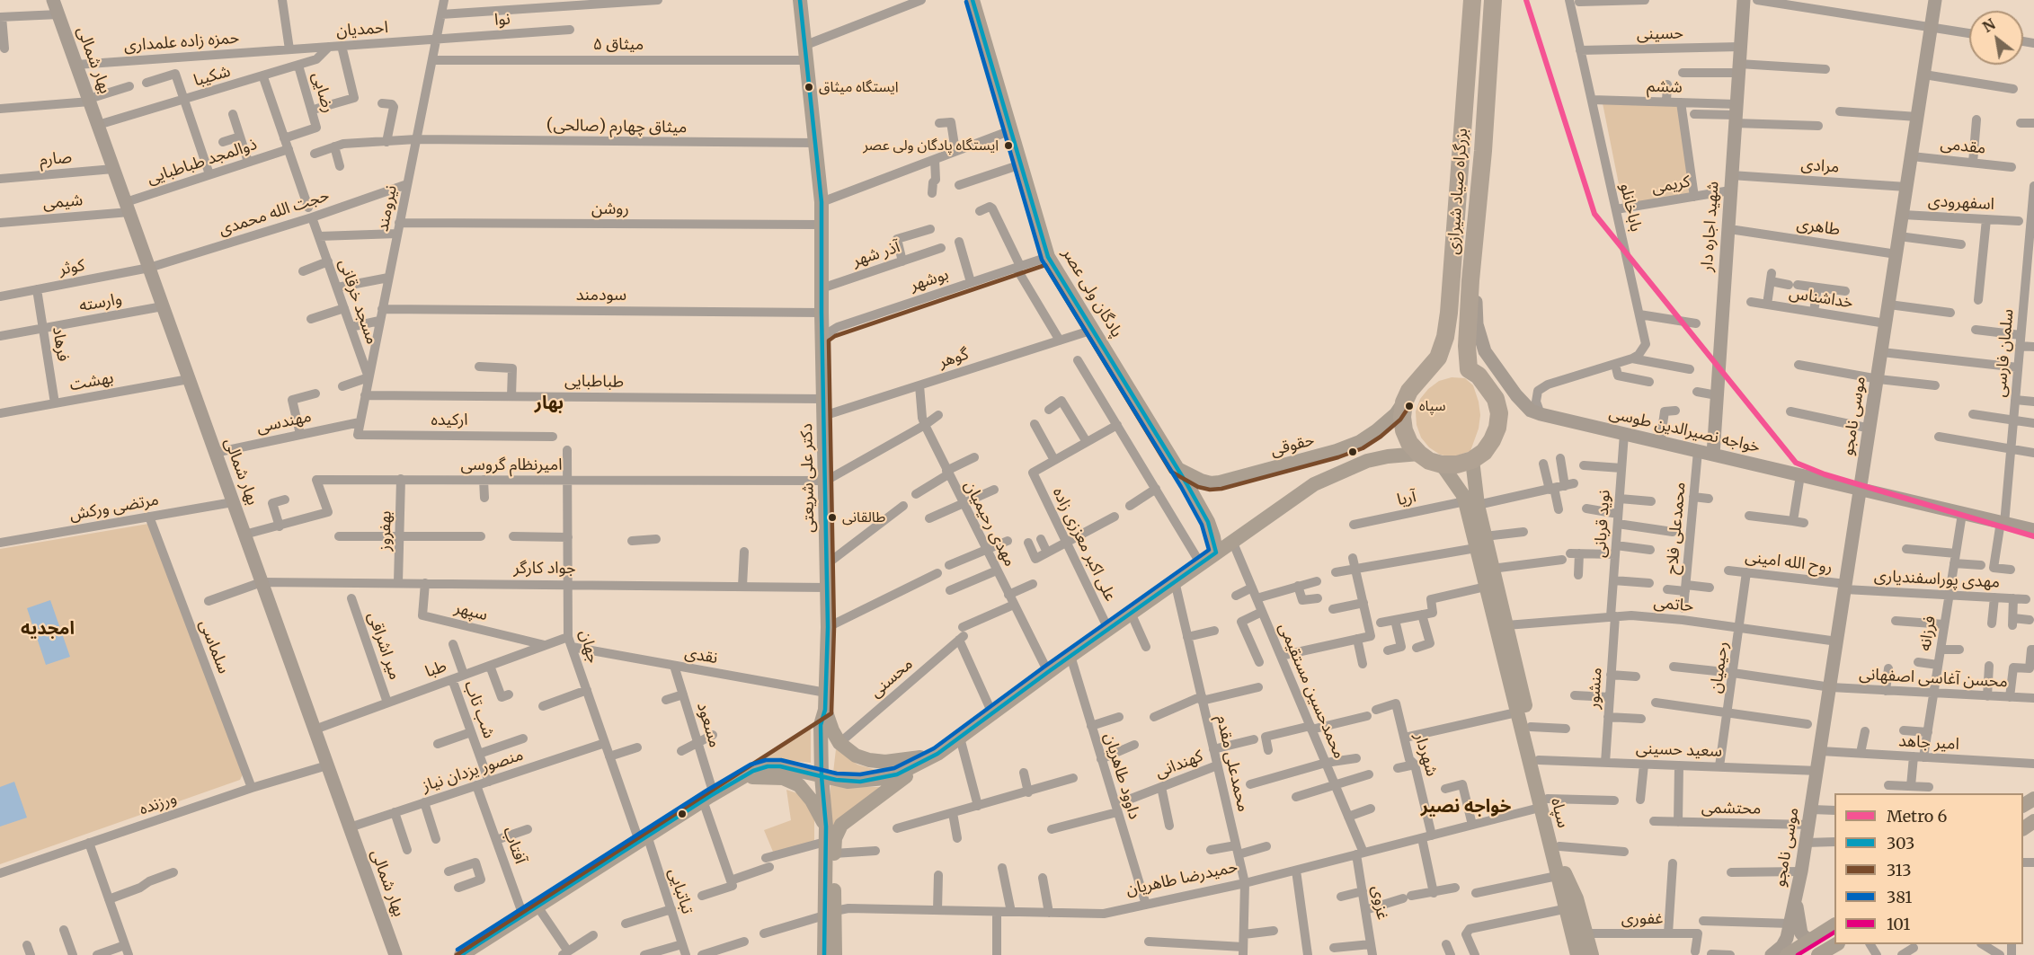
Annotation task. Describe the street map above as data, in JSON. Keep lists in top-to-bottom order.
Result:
{
  "streets": {
    "highway": ["بزرگراه صیاد شیرازی"],
    "main road": [
      "بهار شمالی",
      "شهید اجاره دار",
      "پادگان ولی عصر",
      "موسی نامجو",
      "خواجه نصیرالدین طوسی",
      "حقوقی",
      "دکتر علی شریعتی",
      "سپاه"
    ],
    "street": [
      "نوا",
      "احمدیان",
      "حسینی",
      "حمزه زاده علمداری",
      "میثاق ۵",
      "شکیبا",
      "ششم",
      "رضایی",
      "میثاق چهارم (صالحی)",
      "مقدمی",
      "صارم",
      "ذوالمجد طباطبایی",
      "مرادی",
      "کریمی",
      "شیمی",
      "اسفهرودی",
      "باباخانلو",
      "نیرومند",
      "روشن",
      "حجت الله محمدی",
      "طاهری",
      "آذر شهر",
      "کوثر",
      "بوشهر",
      "سودمند",
      "خداشناس",
      "مسجد خرقانی",
      "وارسته",
      "فرهاد",
      "سلمان فارسی",
      "گوهر",
      "بهشت",
      "طباطبایی",
      "ارکیده",
      "مهندسی",
      "امیرنظام گروسی",
      "آریا",
      "مرتضی ورکش",
      "مهدی رحیمیان",
      "نوید قربانی",
      "محمدعلی فلاح",
      "بهفروز",
      "علی اکبر معززی زاده",
      "روح الله امینی",
      "جواد کارگر",
      "مهدی پوراسفندیاری",
      "حاتمی",
      "سپهر",
      "فرزانه",
      "میر اشراقی",
      "سلماسی",
      "جهان",
      "نقدی",
      "رحیمیان",
      "طبا",
      "محسنی",
      "محسن آغاسی اصفهانی",
      "منشور",
      "محمدحسین مستقیمی",
      "شب تاب",
      "مسعود",
      "امیر جاهد",
      "سعید حسینی",
      "شهردار",
      "محمدعلی مقدم",
      "کهندانی",
      "منصور یزدان نیاز",
      "داوود طاهریان",
      "ورزنده",
      "محتشمی",
      "آفتاب",
      "حمیدرضا طاهریان",
      "تباتبایی",
      "غزوی",
      "غفوری"
    ]
  },
  "crossings": [
    ["نوا", "احمدیان"],
    ["نوا", "نیرومند"],
    ["احمدیان", "حمزه زاده علمداری"],
    ["احمدیان", "شکیبا"],
    ["احمدیان", "نیرومند"],
    ["حسینی", "باباخانلو"],
    ["حسینی", "شهید اجاره دار"],
    ["حمزه زاده علمداری", "بهار شمالی"],
    ["میثاق ۵", "نیرومند"],
    ["میثاق ۵", "دکتر علی شریعتی"],
    ["بهار شمالی", "شکیبا"],
    ["بهار شمالی", "صارم"],
    ["بهار شمالی", "ذوالمجد طباطبایی"],
    ["بهار شمالی", "شیمی"],
    ["بهار شمالی", "حجت الله محمدی"],
    ["بهار شمالی", "کوثر"],
    ["بهار شمالی", "وارسته"],
    ["بهار شمالی", "بهشت"],
    ["بهار شمالی", "مهندسی"],
    ["بهار شمالی", "امیرنظام گروسی"],
    ["بهار شمالی", "مرتضی ورکش"],
    ["بهار شمالی", "جواد کارگر"],
    ["بهار شمالی", "طبا"],
    ["بهار شمالی", "منصور یزدان نیاز"],
    ["بهار شمالی", "ورزنده"],
    ["شکیبا", "رضایی"],
    ["شکیبا", "مسجد خرقانی"],
    ["ششم", "باباخانلو"],
    ["ششم", "شهید اجاره دار"],
    ["رضایی", "مسجد خرقانی"],
    ["میثاق چهارم (صالحی)", "نیرومند"],
    ["میثاق چهارم (صالحی)", "دکتر علی شریعتی"],
    ["مقدمی", "موسی نامجو"],
    ["ذوالمجد طباطبایی", "شیمی"],
    ["ذوالمجد طباطبایی", "مسجد خرقانی"],
    ["مرادی", "شهید اجاره دار"],
    ["مرادی", "موسی نامجو"],
    ["کریمی", "باباخانلو"],
    ["کریمی", "شهید اجاره دار"],
    ["بزرگراه صیاد شیرازی", "خواجه نصیرالدین طوسی"],
    ["بزرگراه صیاد شیرازی", "حقوقی"],
    ["بزرگراه صیاد شیرازی", "سپاه"],
    ["اسفهرودی", "موسی نامجو"],
    ["نیرومند", "روشن"],
    ["نیرومند", "حجت الله محمدی"],
    ["نیرومند", "سودمند"],
    ["نیرومند", "مسجد خرقانی"],
    ["نیرومند", "طباطبایی"],
    ["نیرومند", "ارکیده"],
    ["نیرومند", "مهندسی"],
    ["روشن", "مسجد خرقانی"],
    ["روشن", "دکتر علی شریعتی"],
    ["حجت الله محمدی", "کوثر"],
    ["حجت الله محمدی", "مسجد خرقانی"],
    ["شهید اجاره دار", "خواجه نصیرالدین طوسی"],
    ["طاهری", "موسی نامجو"],
    ["آذر شهر", "دکتر علی شریعتی"],
    ["کوثر", "فرهاد"],
    ["بوشهر", "پادگان ولی عصر"],
    ["بوشهر", "دکتر علی شریعتی"],
    ["پادگان ولی عصر", "گوهر"],
    ["پادگان ولی عصر", "حقوقی"],
    ["سودمند", "دکتر علی شریعتی"],
    ["خداشناس", "موسی نامجو"],
    ["وارسته", "فرهاد"],
    ["فرهاد", "بهشت"],
    ["سلمان فارسی", "خواجه نصیرالدین طوسی"],
    ["گوهر", "دکتر علی شریعتی"],
    ["گوهر", "مهدی رحیمیان"],
    ["طباطبایی", "دکتر علی شریعتی"],
    ["موسی نامجو", "خواجه نصیرالدین طوسی"],
    ["موسی نامجو", "روح الله امینی"],
    ["موسی نامجو", "مهدی پوراسفندیاری"],
    ["موسی نامجو", "حاتمی"],
    ["موسی نامجو", "محسن آغاسی اصفهانی"],
    ["موسی نامجو", "امیر جاهد"],
    ["موسی نامجو", "سعید حسینی"],
    ["موسی نامجو", "محتشمی"],
    ["ارکیده", "مهندسی"],
    ["خواجه نصیرالدین طوسی", "نوید قربانی"],
    ["خواجه نصیرالدین طوسی", "محمدعلی فلاح"],
    ["خواجه نصیرالدین طوسی", "فرزانه"],
    ["امیرنظام گروسی", "دکتر علی شریعتی"],
    ["امیرنظام گروسی", "بهفروز"],
    ["امیرنظام گروسی", "جهان"],
    ["دکتر علی شریعتی", "جواد کارگر"],
    ["دکتر علی شریعتی", "نقدی"],
    ["دکتر علی شریعتی", "حمیدرضا طاهریان"],
    ["آریا", "سپاه"],
    ["مرتضی ورکش", "سلماسی"],
    ["مهدی رحیمیان", "محسنی"],
    ["نوید قربانی", "حاتمی"],
    ["نوید قربانی", "منشور"],
    ["بهفروز", "جواد کارگر"],
    ["روح الله امینی", "مهدی پوراسفندیاری"],
    ["روح الله امینی", "رحیمیان"],
    ["جواد کارگر", "سپهر"],
    ["جواد کارگر", "جهان"],
    ["مهدی پوراسفندیاری", "فرزانه"],
    ["حاتمی", "رحیمیان"],
    ["حاتمی", "منشور"],
    ["حاتمی", "سپاه"],
    ["سپهر", "طبا"],
    ["فرزانه", "محسن آغاسی اصفهانی"],
    ["فرزانه", "امیر جاهد"],
    ["میر اشراقی", "طبا"],
    ["سلماسی", "ورزنده"],
    ["جهان", "نقدی"],
    ["جهان", "طبا"],
    ["جهان", "منصور یزدان نیاز"],
    ["جهان", "تباتبایی"],
    ["نقدی", "مسعود"],
    ["رحیمیان", "محسن آغاسی اصفهانی"],
    ["رحیمیان", "سعید حسینی"],
    ["طبا", "شب تاب"],
    ["منشور", "سعید حسینی"],
    ["محمدحسین مستقیمی", "شهردار"],
    ["محمدحسین مستقیمی", "حمیدرضا طاهریان"],
    ["محمدحسین مستقیمی", "غزوی"],
    ["شب تاب", "منصور یزدان نیاز"],
    ["سعید حسینی", "سپاه"],
    ["شهردار", "حمیدرضا طاهریان"],
    ["محمدعلی مقدم", "کهندانی"],
    ["محمدعلی مقدم", "حمیدرضا طاهریان"],
    ["کهندانی", "داوود طاهریان"],
    ["منصور یزدان نیاز", "آفتاب"],
    ["داوود طاهریان", "حمیدرضا طاهریان"],
    ["سپاه", "حمیدرضا طاهریان"],
    ["حمیدرضا طاهریان", "غزوی"]
  ],
  "districts": ["بهار", "امجدیه", "خواجه نصیر"],
  "places": [
    "ایستگاه میثاق",
    "ایستگاه پادگان ولی عصر",
    "سپاه",
    "طالقانی"
  ],
  "lines": [
    "metro line 6",
    "transit line 303",
    "transit line 381",
    "transit line 313",
    "transit line 101"
  ],
  "legend": [
    "Metro 6",
    "303",
    "313",
    "381",
    "101"
  ],
  "north": "top left"
}
